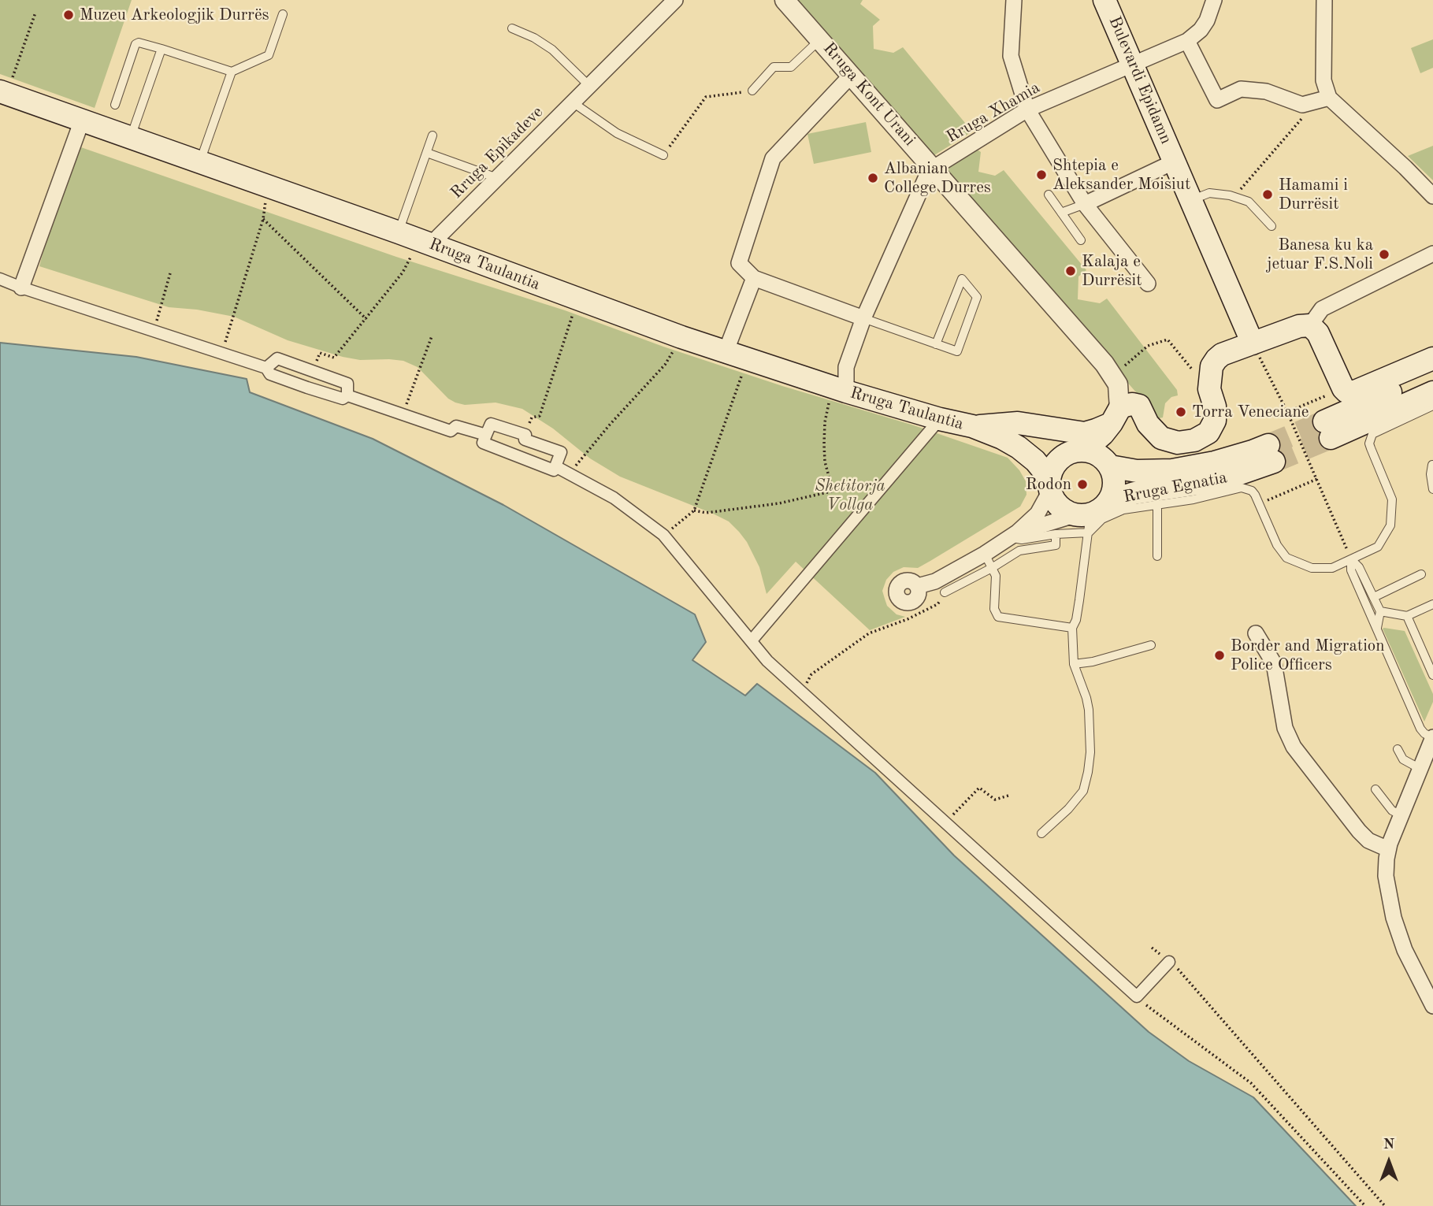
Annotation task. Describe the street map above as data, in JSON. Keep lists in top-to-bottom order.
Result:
{
  "streets": {
    "main road": [
      "Bulevardi Epidamn",
      "Rruga Kont Urani",
      "Rruga Taulantia",
      "Rruga Egnatia"
    ],
    "street": ["Rruga Xhamia", "Rruga Epikadeve"]
  },
  "crossings": [
    ["Bulevardi Epidamn", "Rruga Xhamia"],
    ["Rruga Kont Urani", "Rruga Xhamia"],
    ["Rruga Epikadeve", "Rruga Taulantia"],
    ["Rruga Taulantia", "Rruga Egnatia"]
  ],
  "parks": ["Shetitorja Vollga"],
  "places": [
    "Muzeu Arkeologjik Durrës",
    "Shtepia e Aleksander Moisiut",
    "Albanian College Durres",
    "Hamami i Durrësit",
    "Banesa ku ka jetuar F.S.Noli",
    "Kalaja e Durrësit",
    "Torra Veneciane",
    "Rodon",
    "Border and Migration Police Officers"
  ],
  "north": "top"
}
